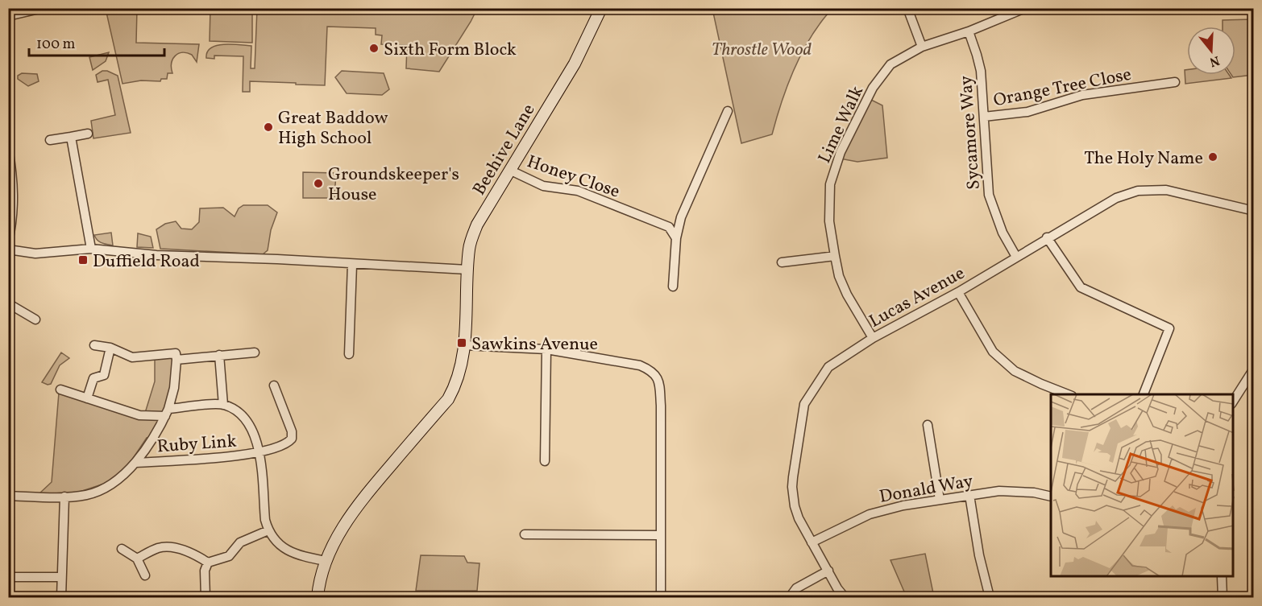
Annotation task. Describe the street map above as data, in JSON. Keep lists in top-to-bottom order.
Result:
{
  "streets": {
    "main road": ["Beehive Lane"],
    "street": [
      "Orange Tree Close",
      "Lime Walk",
      "Sycamore Way",
      "Honey Close",
      "Lucas Avenue",
      "Ruby Link",
      "Donald Way"
    ]
  },
  "crossings": [
    ["Orange Tree Close", "Sycamore Way"],
    ["Lime Walk", "Sycamore Way"],
    ["Lime Walk", "Lucas Avenue"],
    ["Sycamore Way", "Lucas Avenue"],
    ["Beehive Lane", "Honey Close"],
    ["Lucas Avenue", "Donald Way"]
  ],
  "parks": ["Throstle Wood"],
  "places": {
    "other": [
      "Sixth Form Block",
      "Great Baddow High School",
      "The Holy Name",
      "Groundskeeper's House"
    ],
    "transit": ["Duffield Road", "Sawkins Avenue"]
  },
  "scale_bar": "100 m",
  "north": "bottom"
}
